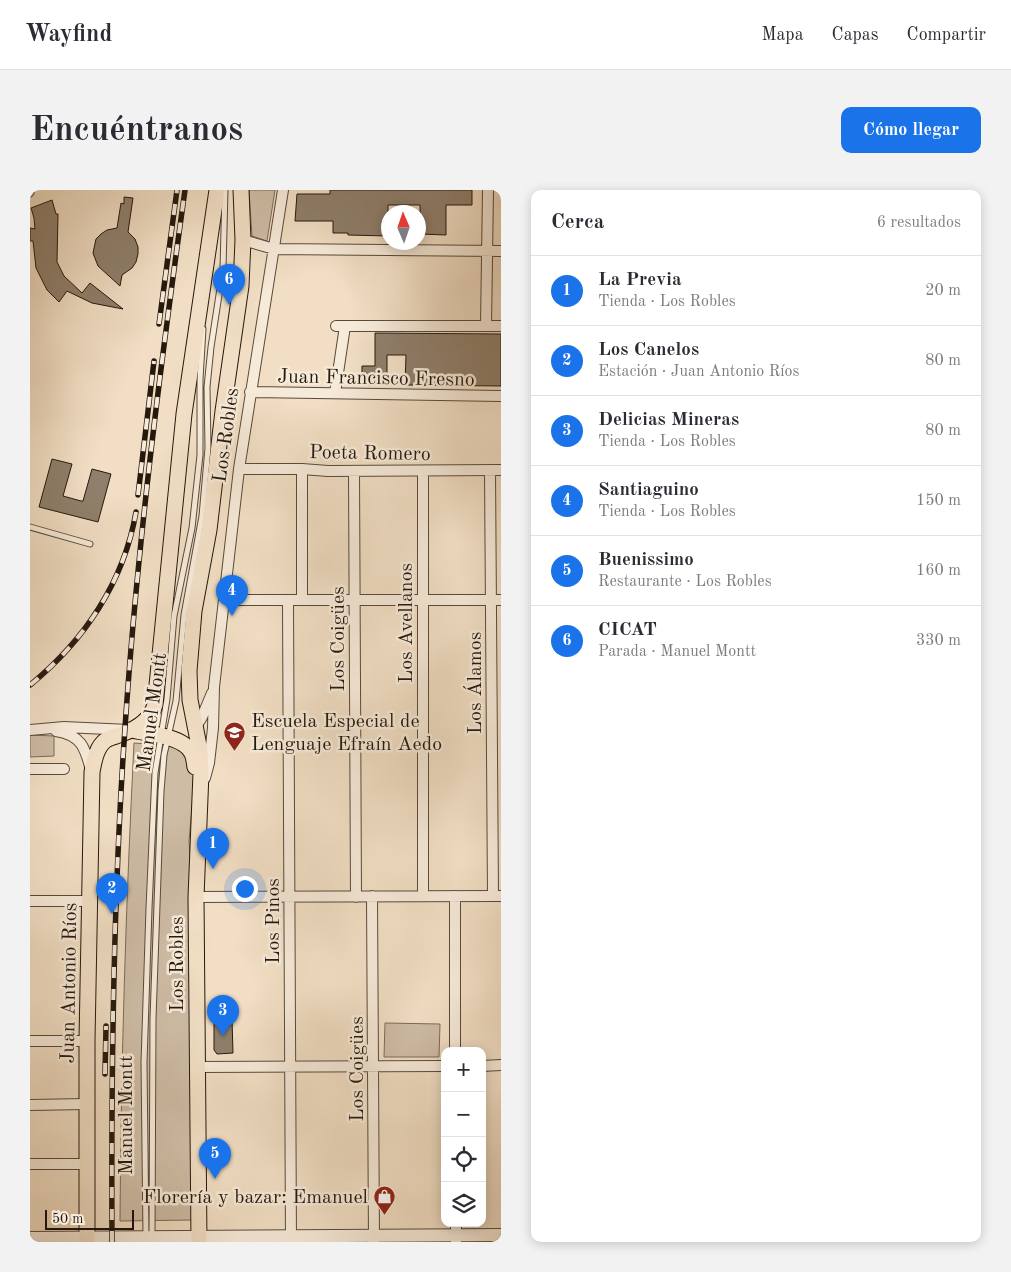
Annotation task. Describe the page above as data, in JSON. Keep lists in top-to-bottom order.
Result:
{
  "streets": {
    "main road": ["Los Robles", "Manuel Montt", "Juan Antonio Ríos"],
    "street": [
      "Juan Francisco Fresno",
      "Poeta Romero",
      "Los Avellanos",
      "Los Coigües",
      "Los Álamos",
      "Los Pinos"
    ]
  },
  "crossings": [
    ["Juan Francisco Fresno", "Los Robles"],
    ["Los Robles", "Poeta Romero"],
    ["Los Robles", "Manuel Montt"],
    ["Poeta Romero", "Los Avellanos"],
    ["Poeta Romero", "Los Coigües"],
    ["Poeta Romero", "Los Álamos"],
    ["Manuel Montt", "Juan Antonio Ríos"]
  ],
  "places": {
    "school or university": ["Escuela Especial de Lenguaje Efraín Aedo"],
    "shop": ["Florería y bazar: Emanuel"]
  },
  "scale_bar": "50 m",
  "north": "top",
  "page": {
    "header": "Wayfind",
    "nav": ["Mapa", "Capas", "Compartir"],
    "buttons": "Cómo llegar",
    "title": "Encuéntranos",
    "heading": ["Cerca", "6 resultados"],
    "list": [
      {
        "mark": "1",
        "name": "La Previa",
        "note": "Tienda · Los Robles",
        "value": "20 m"
      },
      {
        "mark": "2",
        "name": "Los Canelos",
        "note": "Estación · Juan Antonio Ríos",
        "value": "80 m"
      },
      {
        "mark": "3",
        "name": "Delicias Mineras",
        "note": "Tienda · Los Robles",
        "value": "80 m"
      },
      {
        "mark": "4",
        "name": "Santiaguino",
        "note": "Tienda · Los Robles",
        "value": "150 m"
      },
      {
        "mark": "5",
        "name": "Buenissimo",
        "note": "Restaurante · Los Robles",
        "value": "160 m"
      },
      {
        "mark": "6",
        "name": "CICAT",
        "note": "Parada · Manuel Montt",
        "value": "330 m"
      }
    ],
    "pins": [
      "6",
      "4",
      "1",
      "2",
      "3",
      "5"
    ],
    "map_buttons": ["+", "−"],
    "scale": "50 m"
  }
}
